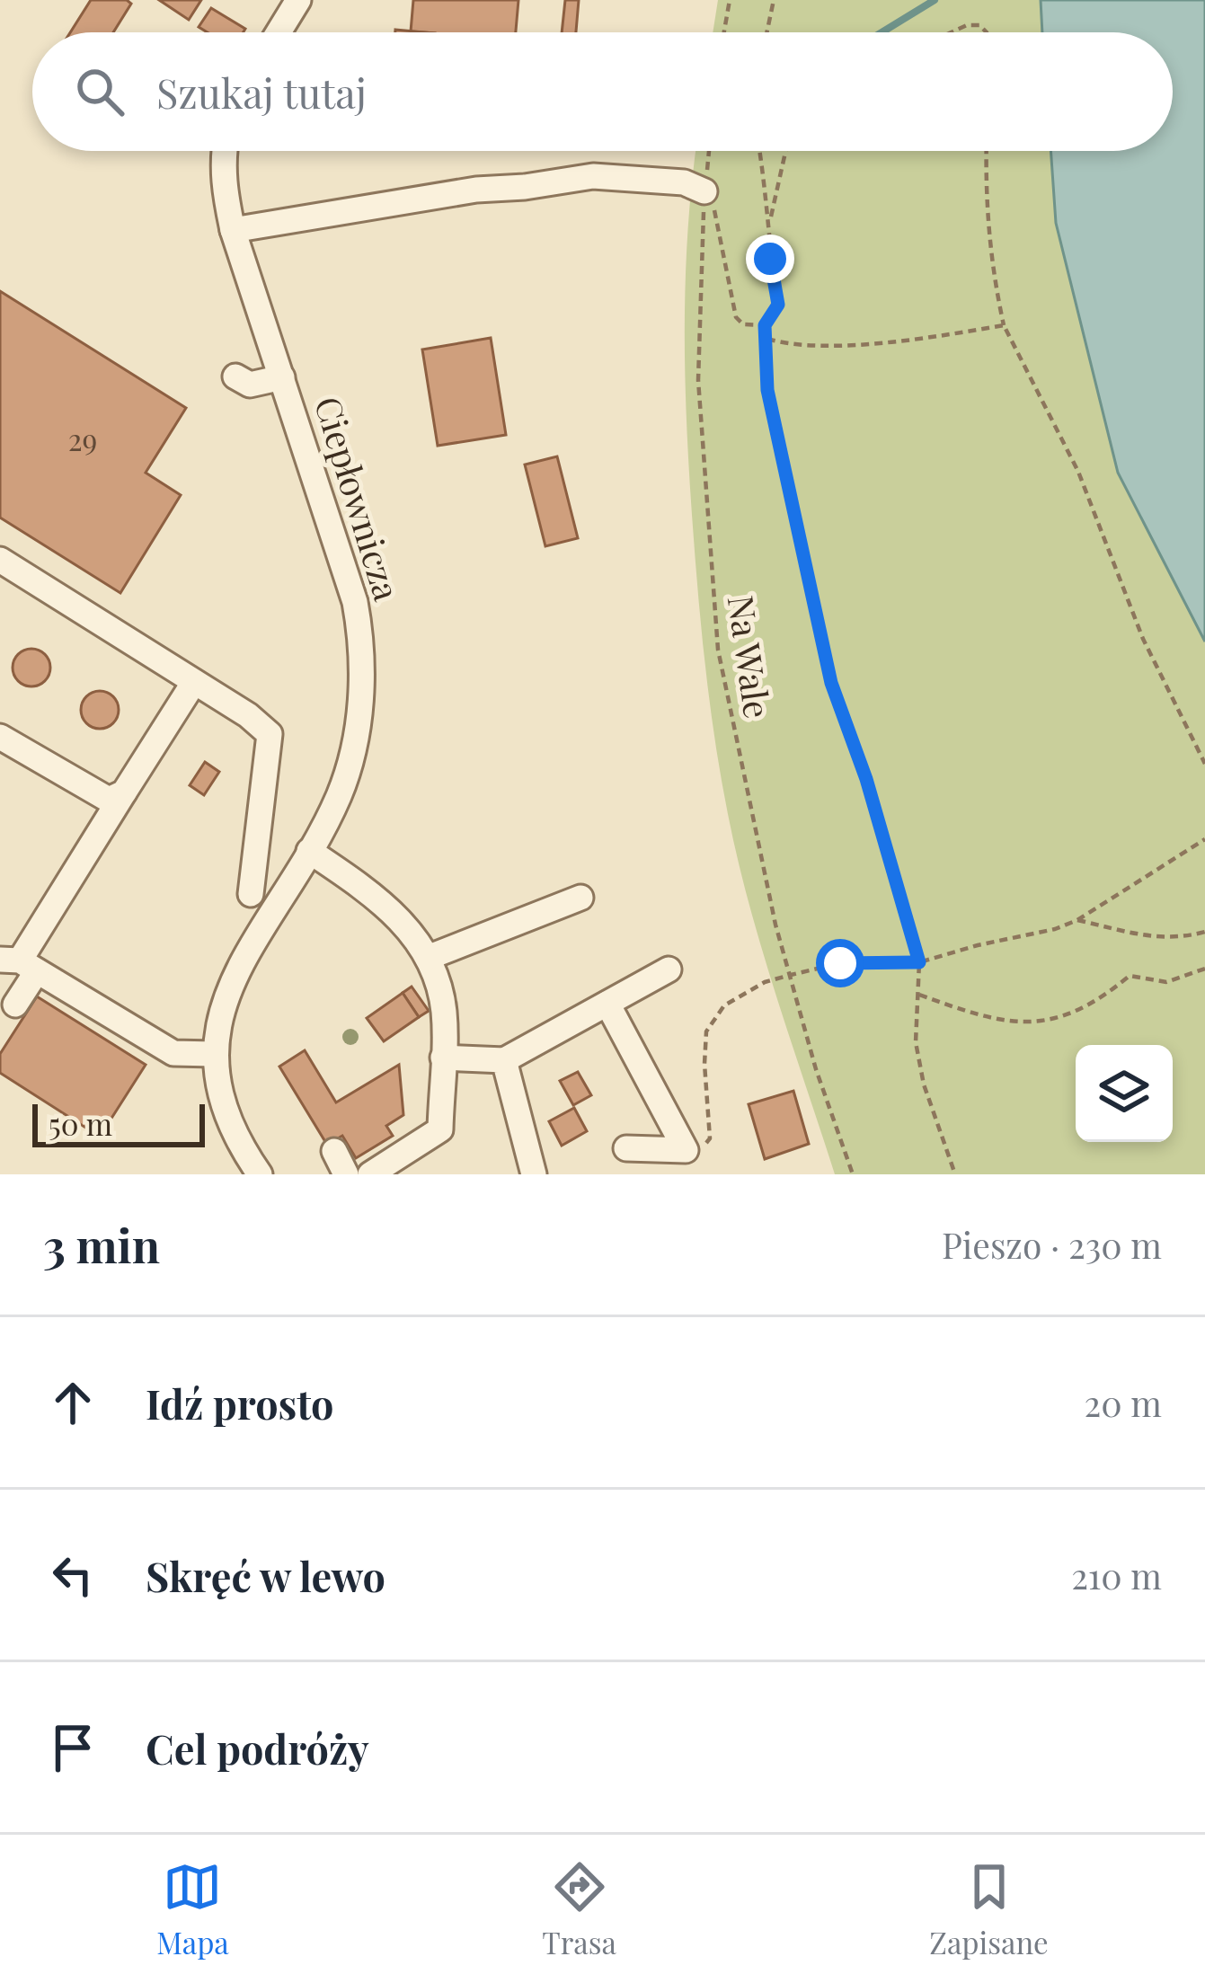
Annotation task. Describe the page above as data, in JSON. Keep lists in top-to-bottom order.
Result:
{
  "streets": {
    "street": ["Ciepłownicza"],
    "path": ["Na Wale"]
  },
  "house_numbers": ["29"],
  "scale_bar": "50 m",
  "page": {
    "search": "Szukaj tutaj",
    "scale": "50 m",
    "heading": ["3 min", "Pieszo · 230 m"],
    "list": [
      ["Idź prosto", "20 m"],
      ["Skręć w lewo", "210 m"],
      "Cel podróży"
    ],
    "nav": ["Mapa", "Trasa", "Zapisane"]
  }
}
